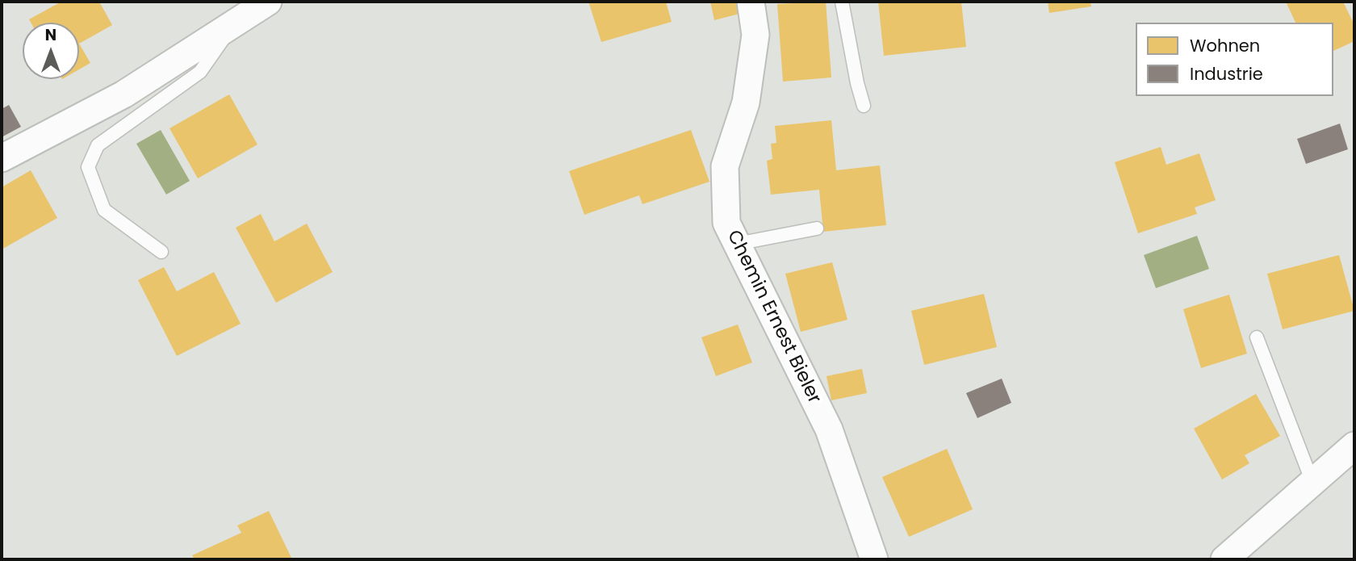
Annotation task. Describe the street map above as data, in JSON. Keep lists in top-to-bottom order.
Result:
{
  "streets": {
    "street": ["Chemin Ernest Bieler"]
  },
  "legend": ["Wohnen", "Industrie"],
  "north": "top"
}
